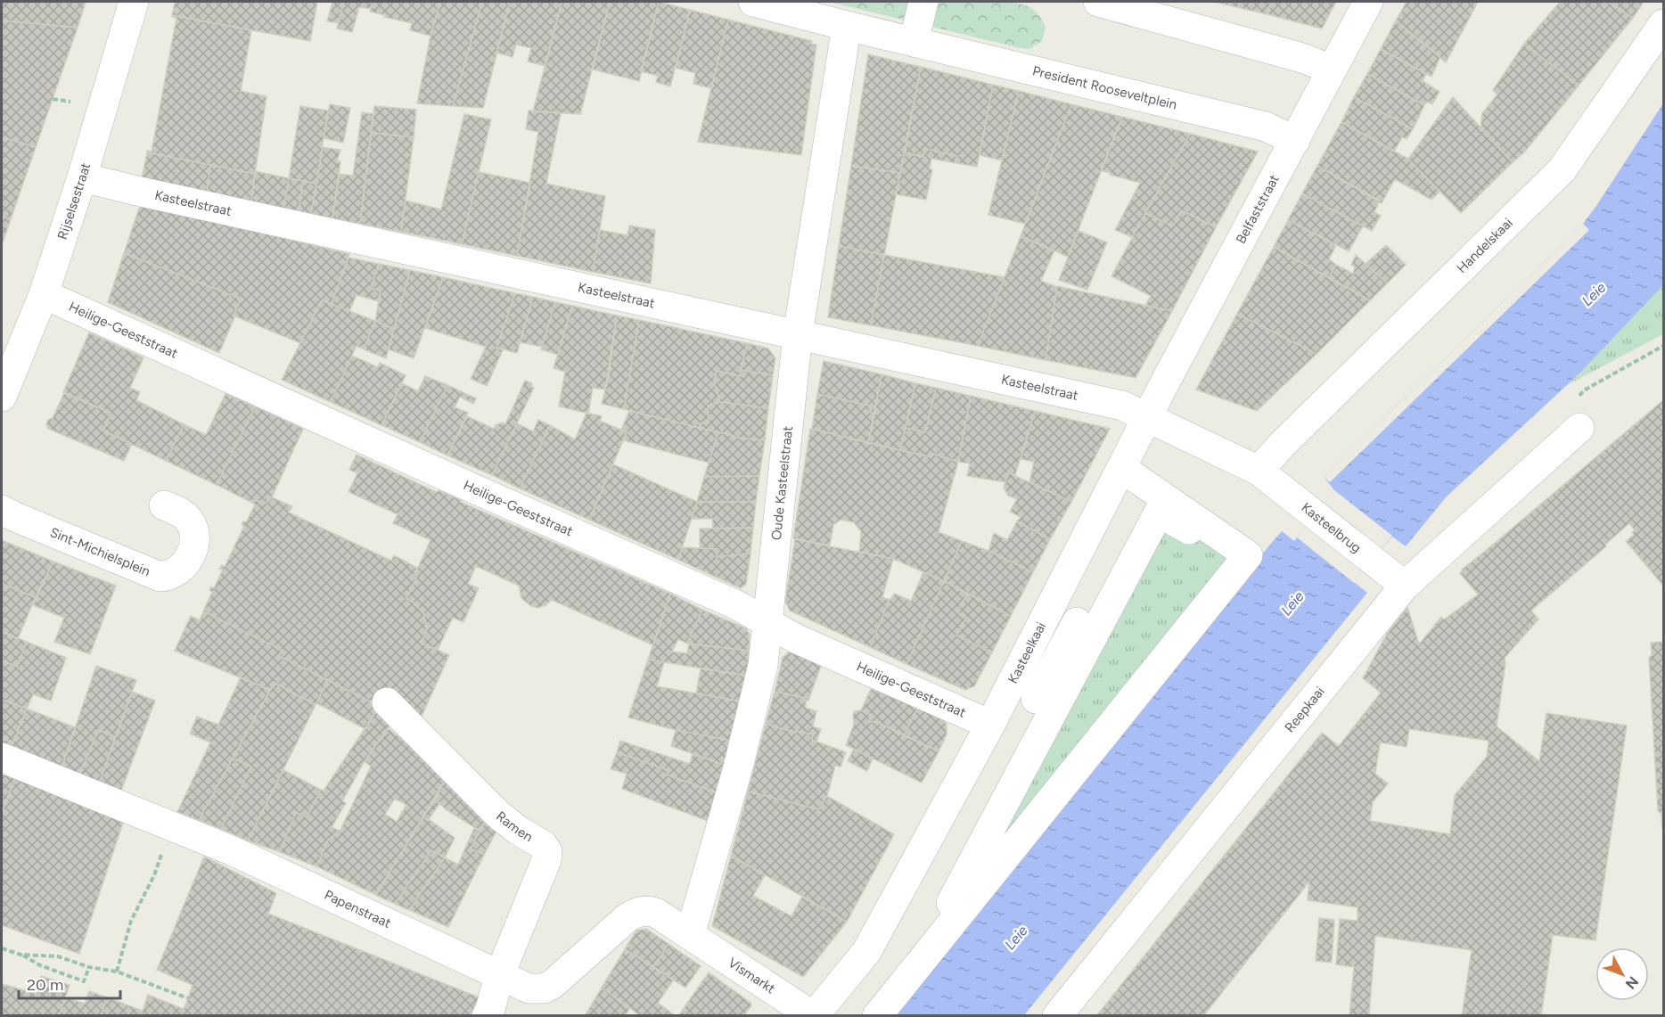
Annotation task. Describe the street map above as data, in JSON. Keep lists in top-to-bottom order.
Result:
{
  "streets": {
    "street": [
      "President Rooseveltplein",
      "Rijselsestraat",
      "Kasteelstraat",
      "Belfaststraat",
      "Handelskaai",
      "Heilige-Geeststraat",
      "Oude Kasteelstraat",
      "Kasteelbrug",
      "Sint-Michielsplein",
      "Kasteelkaai",
      "Reepkaai",
      "Ramen",
      "Papenstraat",
      "Vismarkt"
    ]
  },
  "crossings": [
    ["President Rooseveltplein", "Belfaststraat"],
    ["President Rooseveltplein", "Oude Kasteelstraat"],
    ["Rijselsestraat", "Kasteelstraat"],
    ["Rijselsestraat", "Heilige-Geeststraat"],
    ["Kasteelstraat", "Belfaststraat"],
    ["Kasteelstraat", "Oude Kasteelstraat"],
    ["Kasteelstraat", "Kasteelkaai"],
    ["Belfaststraat", "Kasteelkaai"],
    ["Handelskaai", "Kasteelbrug"],
    ["Heilige-Geeststraat", "Oude Kasteelstraat"],
    ["Heilige-Geeststraat", "Kasteelkaai"],
    ["Oude Kasteelstraat", "Papenstraat"],
    ["Oude Kasteelstraat", "Vismarkt"],
    ["Kasteelbrug", "Reepkaai"],
    ["Kasteelkaai", "Vismarkt"],
    ["Ramen", "Papenstraat"],
    ["Papenstraat", "Vismarkt"]
  ],
  "water": ["Leie"],
  "scale_bar": "20 m",
  "north": "bottom right"
}
